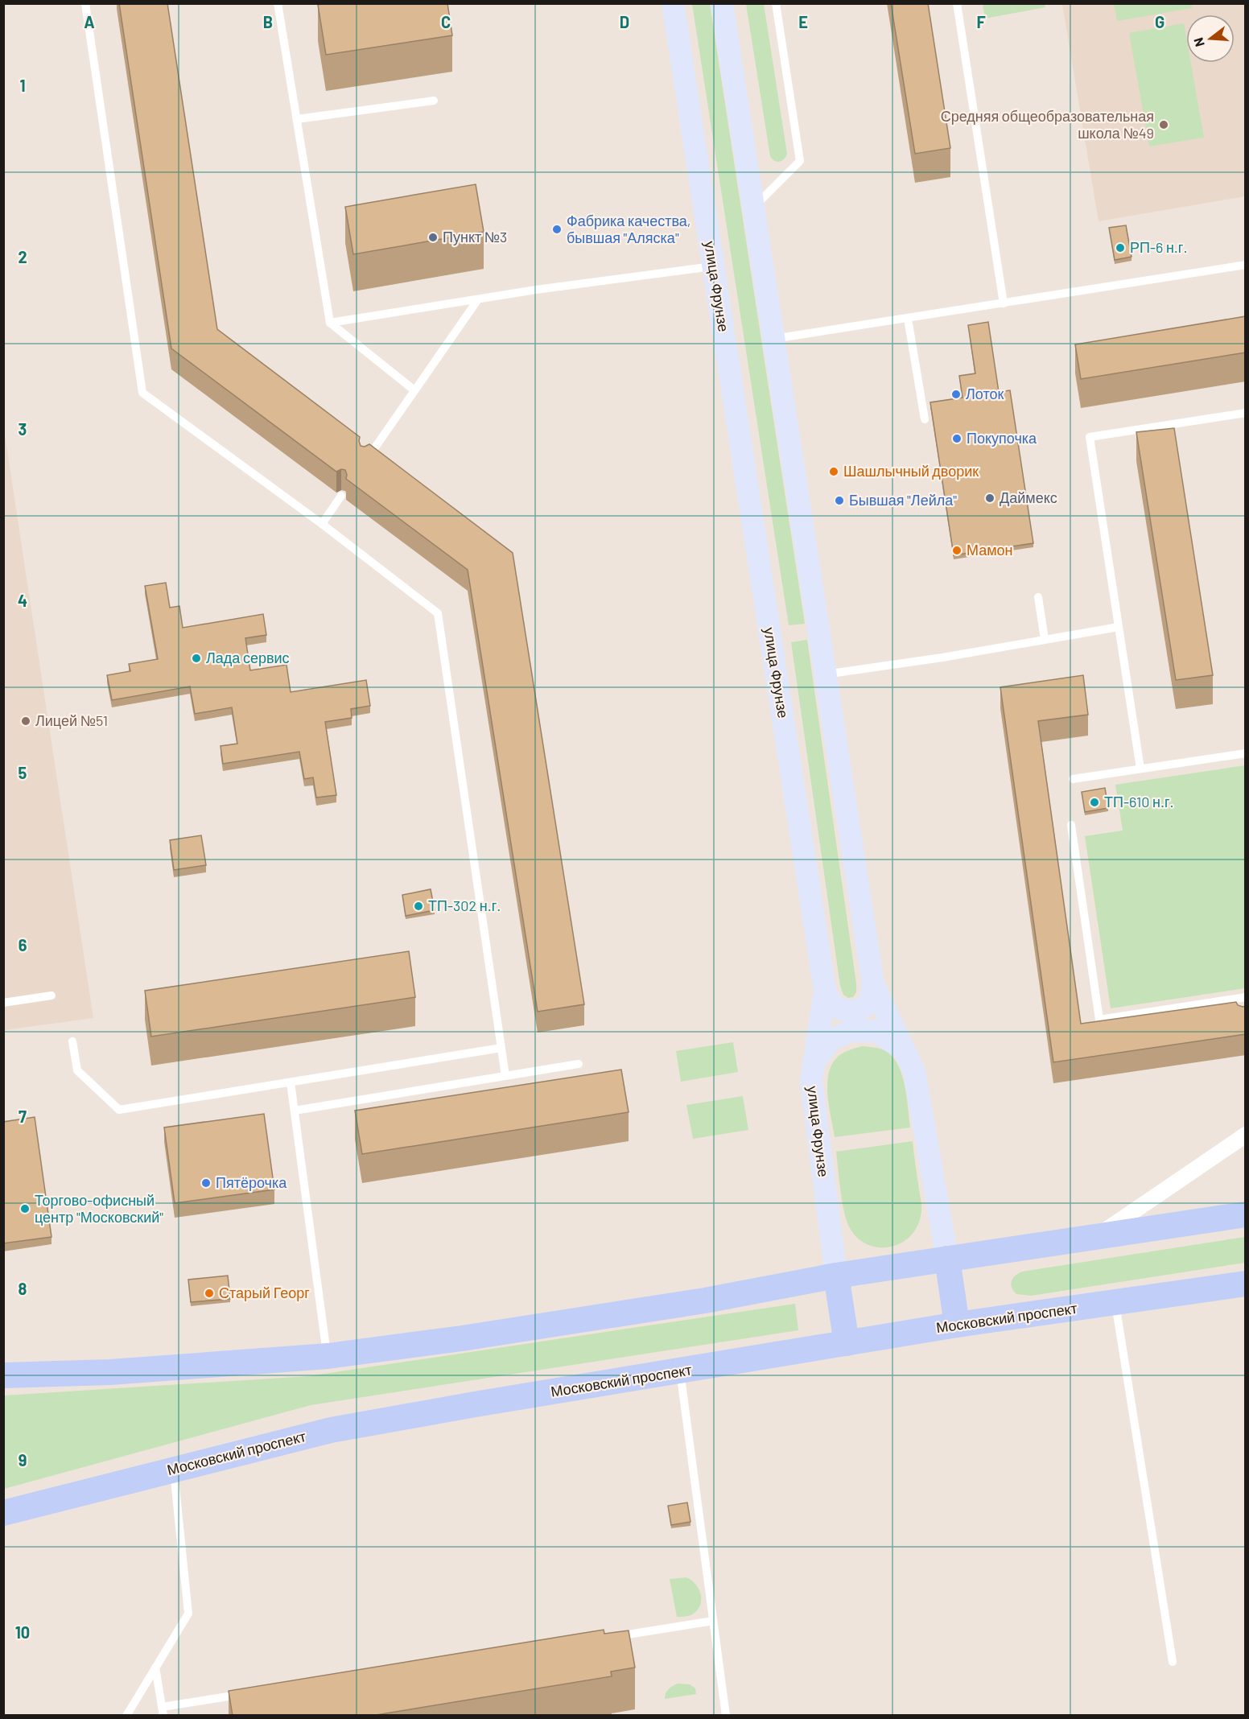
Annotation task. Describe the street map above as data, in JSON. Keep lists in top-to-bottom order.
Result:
{
  "streets": {
    "main road": ["улица Фрунзе", "Московский проспект"]
  },
  "crossings": [
    ["улица Фрунзе", "Московский проспект"]
  ],
  "places": [
    "Средняя общеобразовательная школа №49",
    "Фабрика качества, бывшая \"Аляска\"",
    "Пункт №3",
    "РП-6 н.г.",
    "Лоток",
    "Покупочка",
    "Шашлычный дворик",
    "Даймекс",
    "Бывшая \"Лейла\"",
    "Мамон",
    "Лада сервис",
    "Лицей №51",
    "ТП-610 н.г.",
    "ТП-302 н.г.",
    "Пятёрочка",
    "Торгово-офисный центр \"Московский\"",
    "Старый Георг"
  ],
  "north": "left",
  "grid": {
    "columns": [
      "A",
      "B",
      "C",
      "D",
      "E",
      "F",
      "G"
    ],
    "rows": [
      "1",
      "2",
      "3",
      "4",
      "5",
      "6",
      "7",
      "8",
      "9",
      "10"
    ]
  }
}
